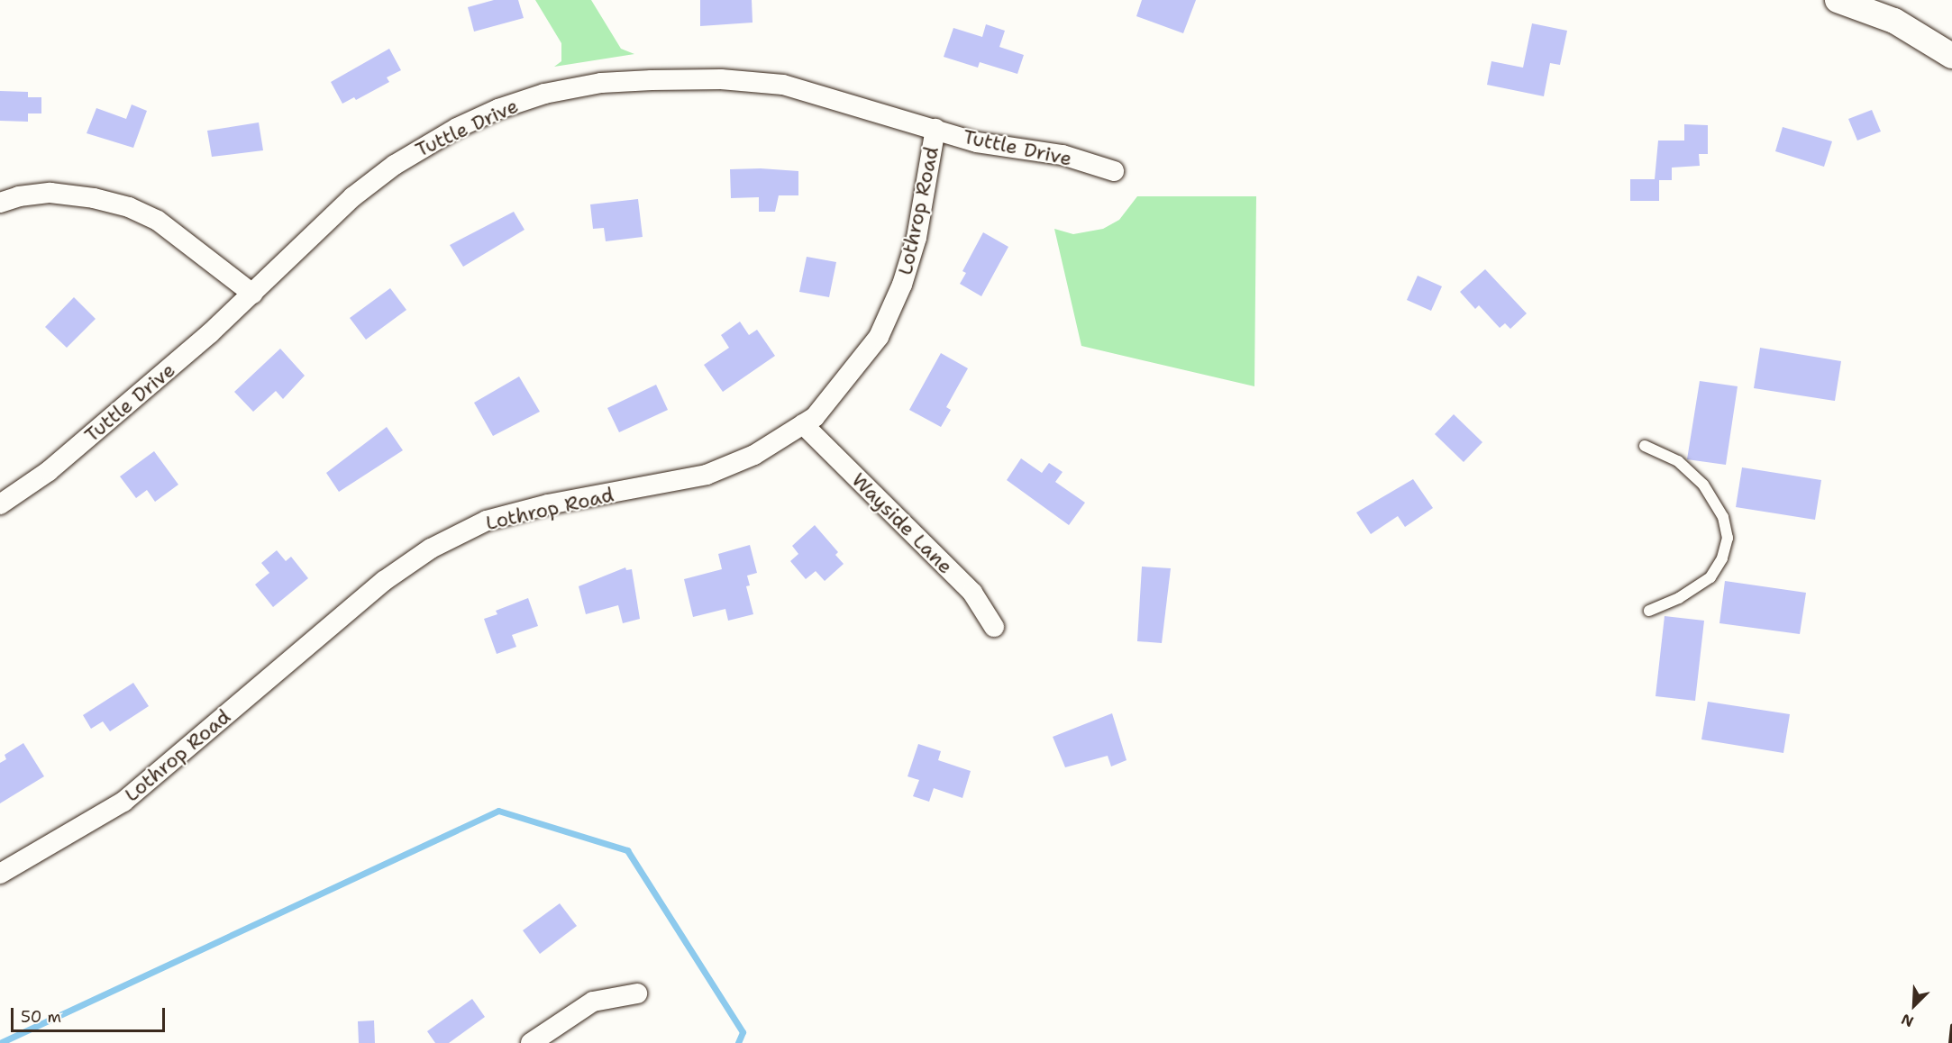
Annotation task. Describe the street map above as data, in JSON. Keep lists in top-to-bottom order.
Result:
{
  "streets": {
    "street": ["Tuttle Drive", "Lothrop Road", "Wayside Lane"]
  },
  "crossings": [
    ["Tuttle Drive", "Lothrop Road"],
    ["Lothrop Road", "Wayside Lane"]
  ],
  "scale_bar": "50 m",
  "north": "bottom left"
}
